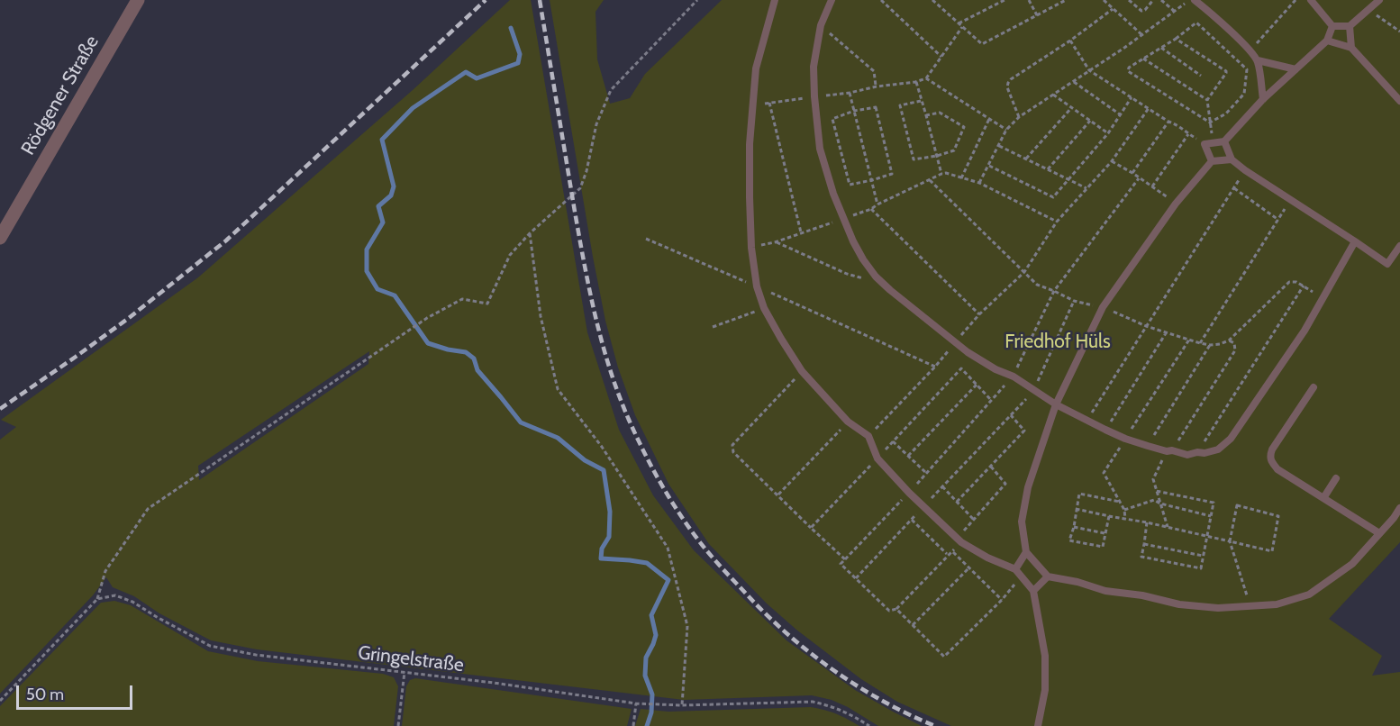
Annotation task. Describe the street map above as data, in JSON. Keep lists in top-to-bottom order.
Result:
{
  "streets": {
    "street": ["Rödgener Straße"],
    "path": ["Gringelstraße"]
  },
  "parks": ["Friedhof Hüls"],
  "scale_bar": "50 m"
}
